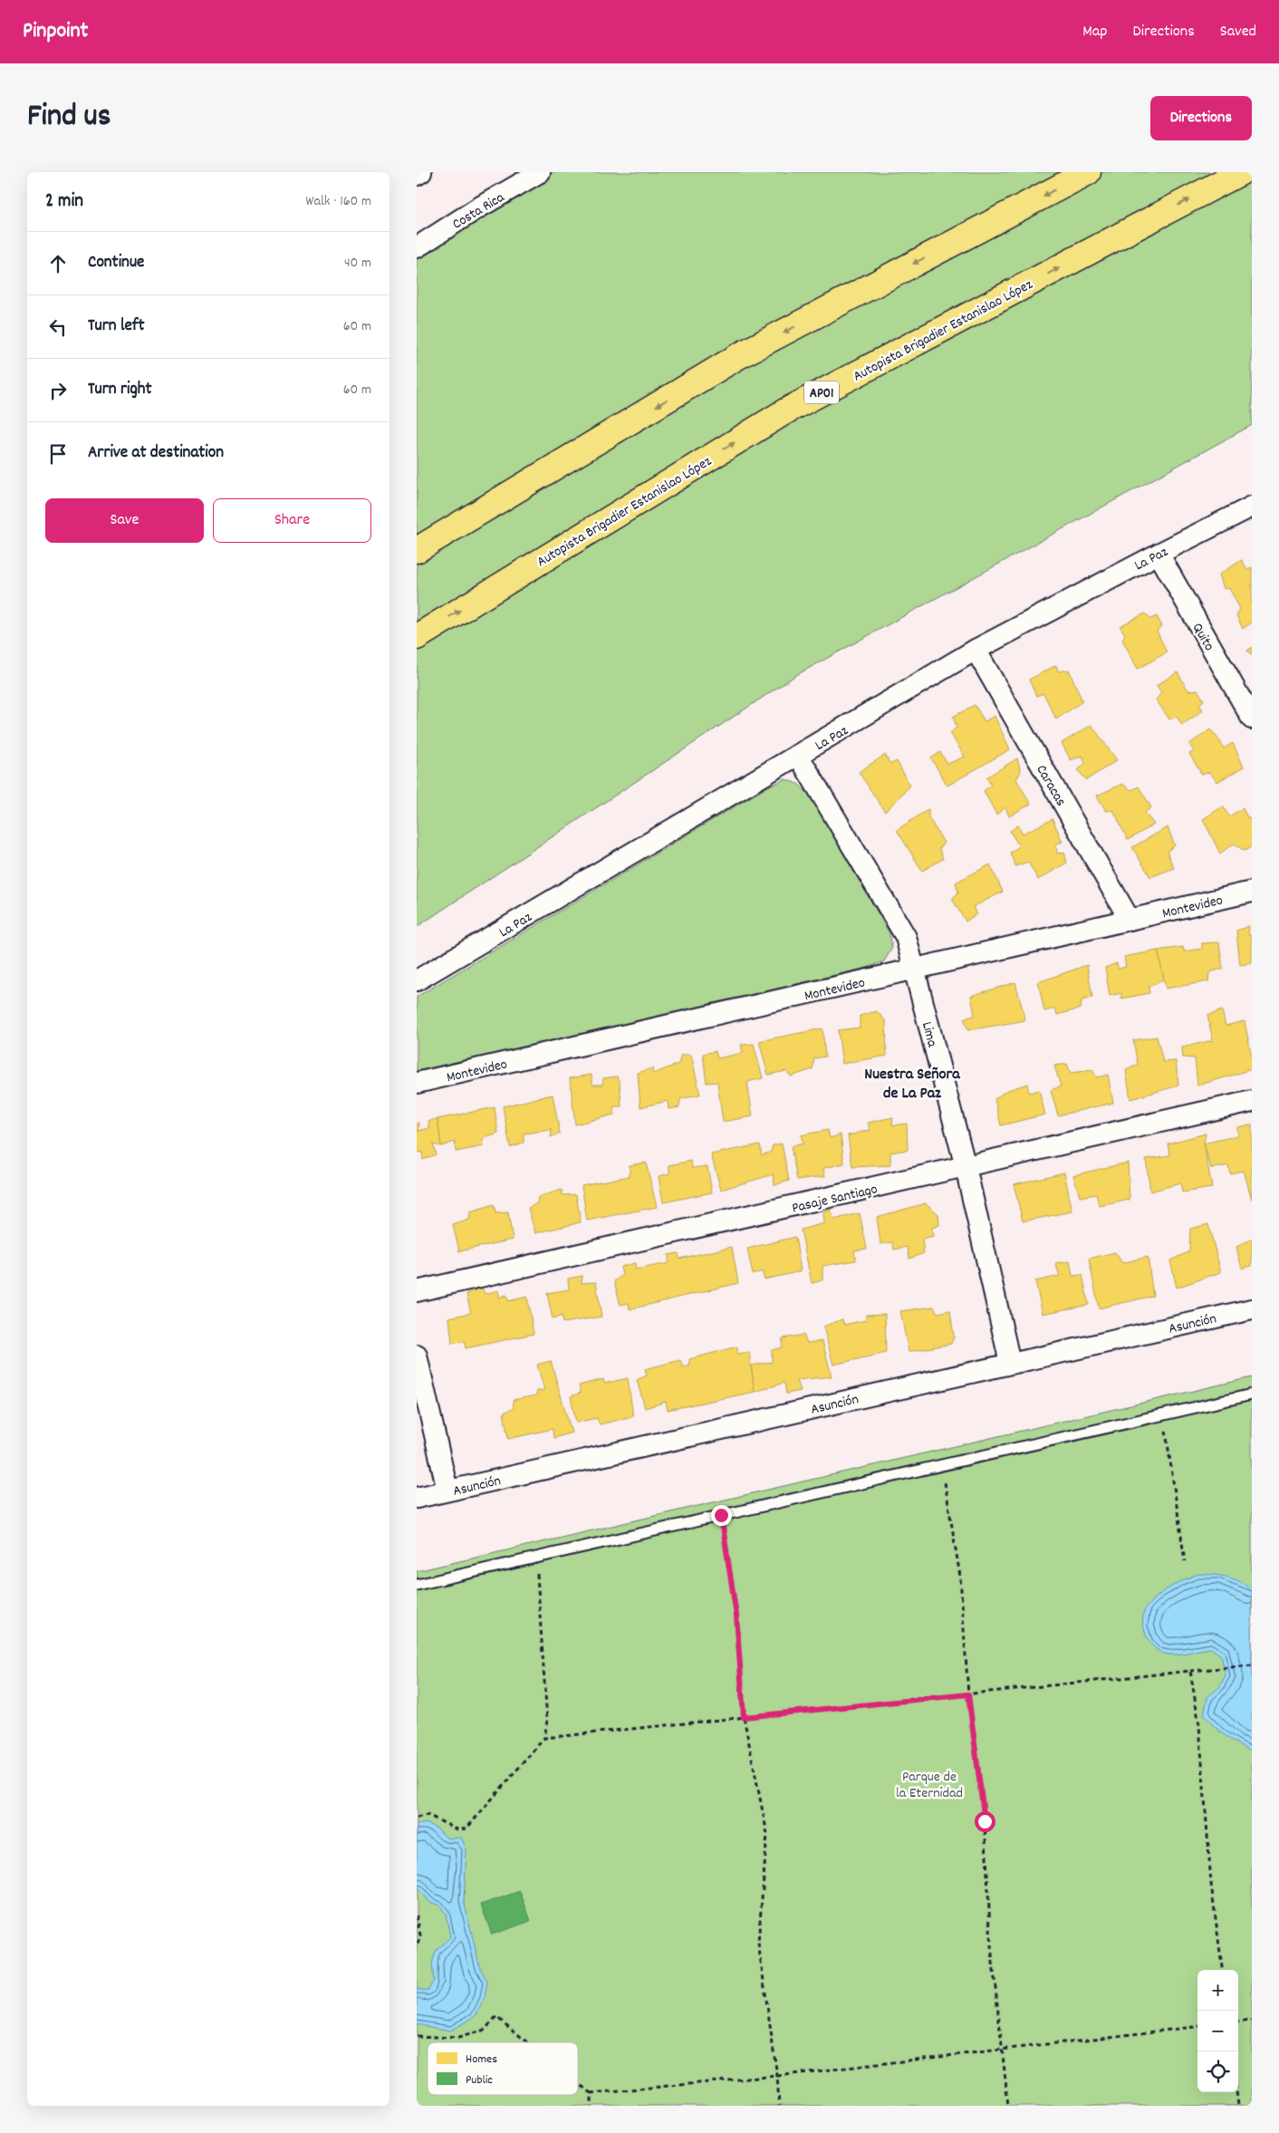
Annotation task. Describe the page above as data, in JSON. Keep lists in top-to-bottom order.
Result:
{
  "streets": {
    "highway": ["Autopista Brigadier Estanislao López", "AP01"],
    "street": [
      "Costa Rica",
      "La Paz",
      "Quito",
      "Caracas",
      "Montevideo",
      "Lima",
      "Pasaje Santiago",
      "Asunción"
    ]
  },
  "crossings": [
    ["La Paz", "Quito"],
    ["La Paz", "Caracas"],
    ["La Paz", "Lima"],
    ["Caracas", "Montevideo"],
    ["Montevideo", "Lima"],
    ["Lima", "Pasaje Santiago"],
    ["Lima", "Asunción"]
  ],
  "districts": ["Nuestra Señora de La Paz"],
  "parks": ["Parque de la Eternidad"],
  "legend": ["Homes", "Public"],
  "page": {
    "header": "Pinpoint",
    "nav": ["Map", "Directions", "Saved"],
    "title": "Find us",
    "buttons": [
      "Directions",
      ["Save", "Share"]
    ],
    "heading": ["2 min", "Walk · 160 m"],
    "list": [
      ["Continue", "40 m"],
      ["Turn left", "60 m"],
      ["Turn right", "60 m"],
      "Arrive at destination"
    ],
    "map_buttons": ["+", "−"]
  }
}
